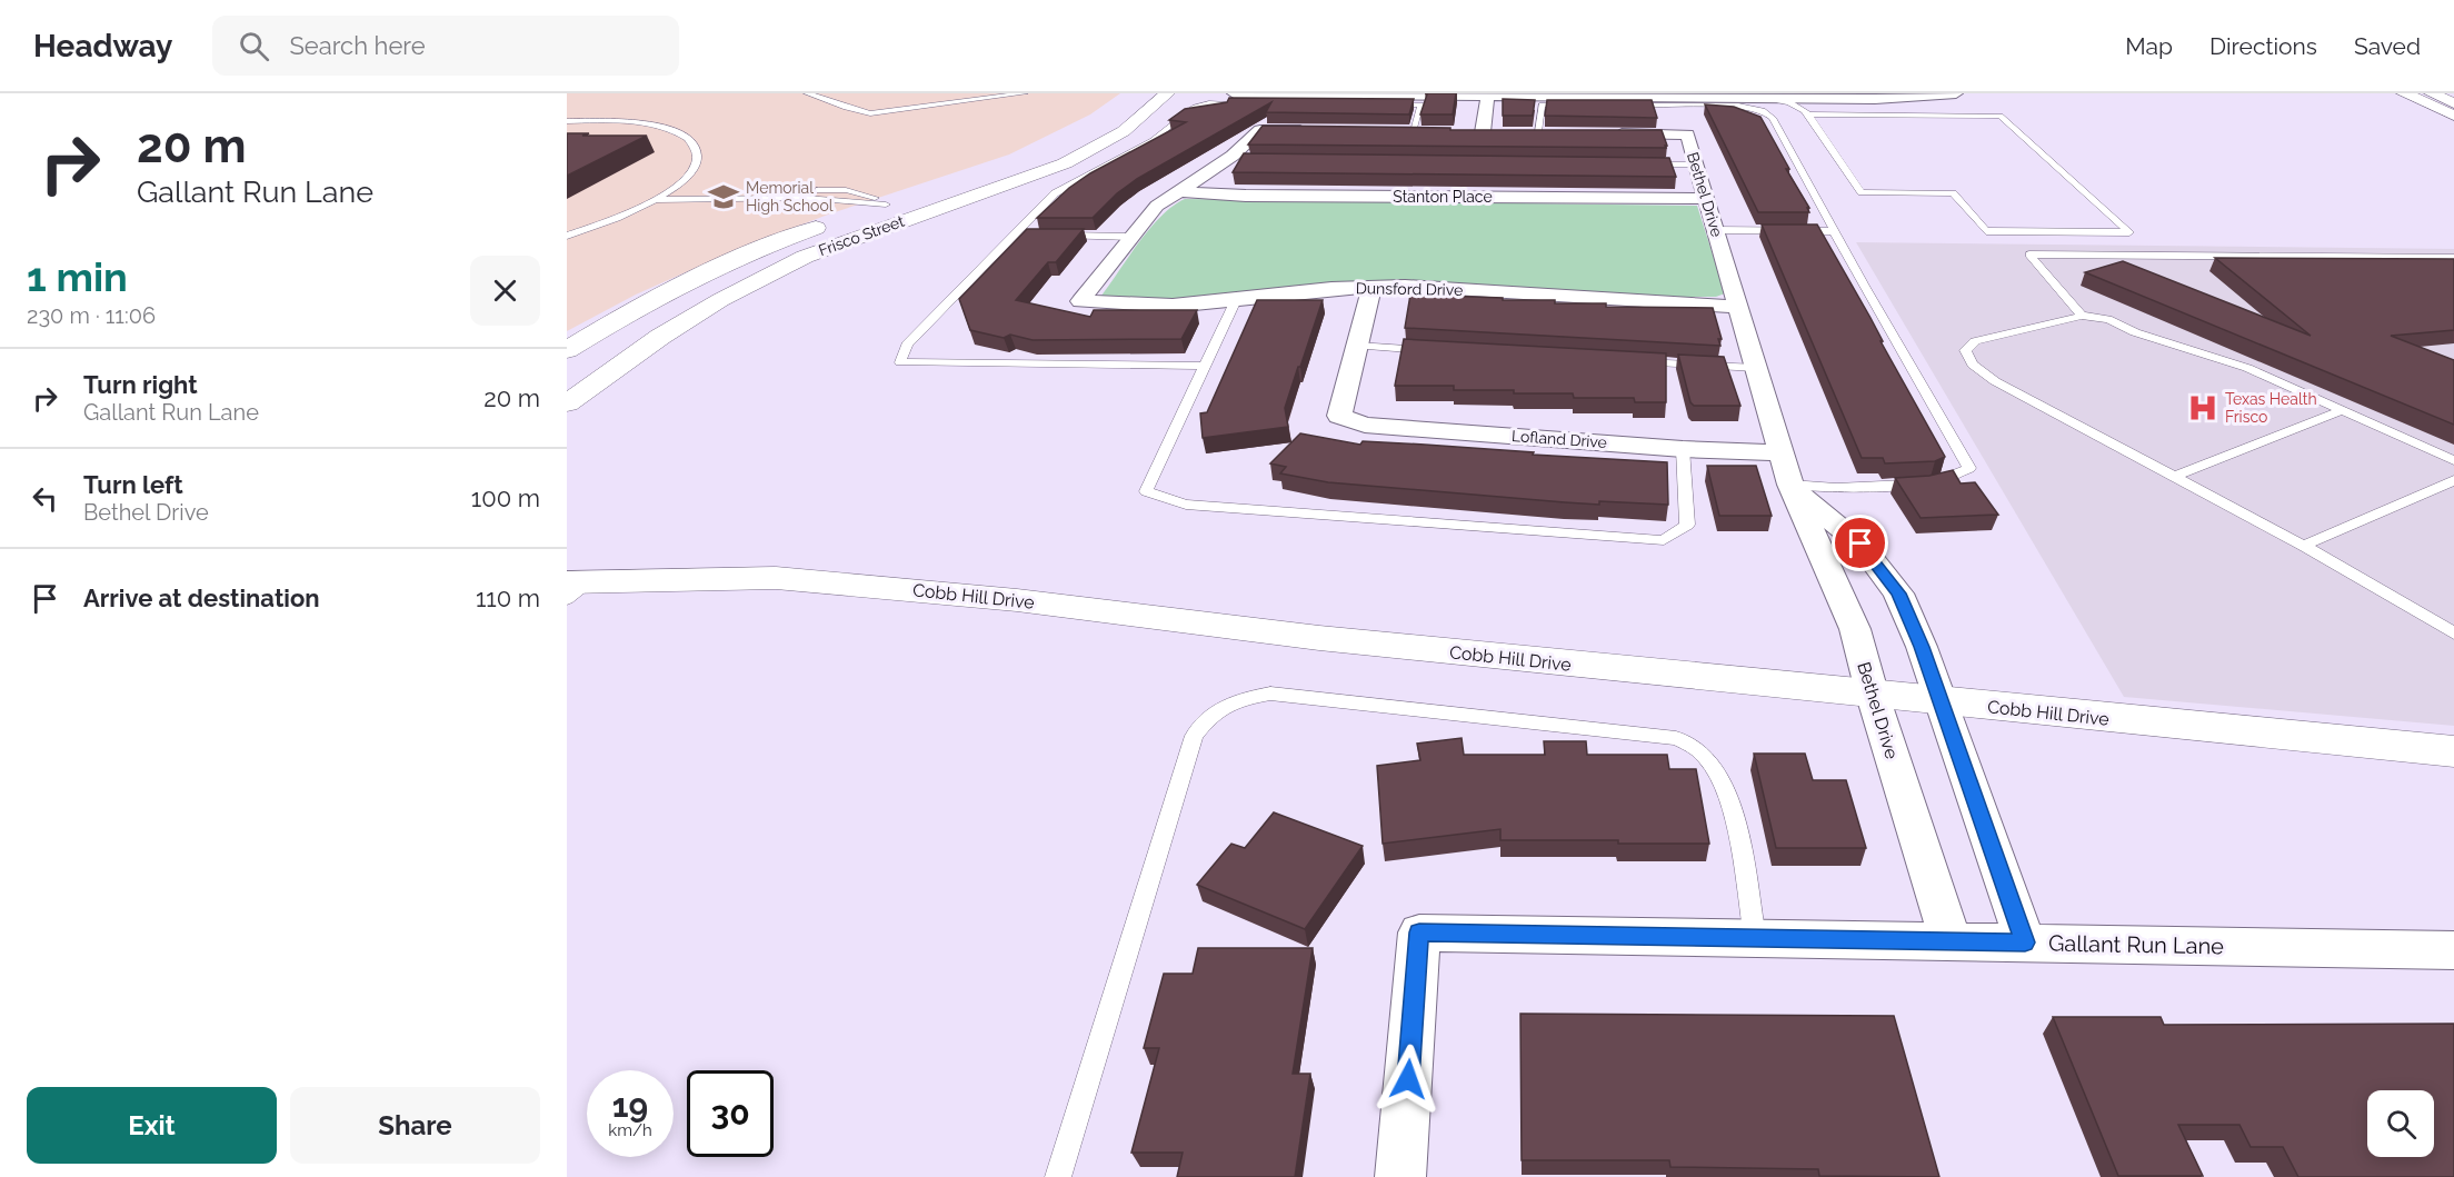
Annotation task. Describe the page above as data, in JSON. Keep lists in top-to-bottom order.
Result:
{
  "streets": {
    "main road": ["Frisco Street", "Cobb Hill Drive"],
    "street": [
      "Bethel Drive",
      "Stanton Place",
      "Dunsford Drive",
      "Lofland Drive",
      "Gallant Run Lane"
    ]
  },
  "crossings": [
    ["Bethel Drive", "Stanton Place"],
    ["Bethel Drive", "Dunsford Drive"],
    ["Bethel Drive", "Lofland Drive"],
    ["Bethel Drive", "Cobb Hill Drive"],
    ["Bethel Drive", "Gallant Run Lane"]
  ],
  "places": {
    "school or university": ["Memorial High School"],
    "hospital": ["Texas Health Frisco"]
  },
  "page": {
    "header": "Headway",
    "search": "Search here",
    "nav": ["Map", "Directions", "Saved"],
    "turn": ["20 m", "Gallant Run Lane"],
    "heading": ["1 min", "230 m · 11:06"],
    "list": [
      {
        "name": "Turn right",
        "note": "Gallant Run Lane",
        "value": "20 m"
      },
      {
        "name": "Turn left",
        "note": "Bethel Drive",
        "value": "100 m"
      },
      {
        "name": "Arrive at destination",
        "value": "110 m"
      }
    ],
    "speed": "19 km/h",
    "limit": "30",
    "buttons": ["Exit", "Share"]
  }
}
